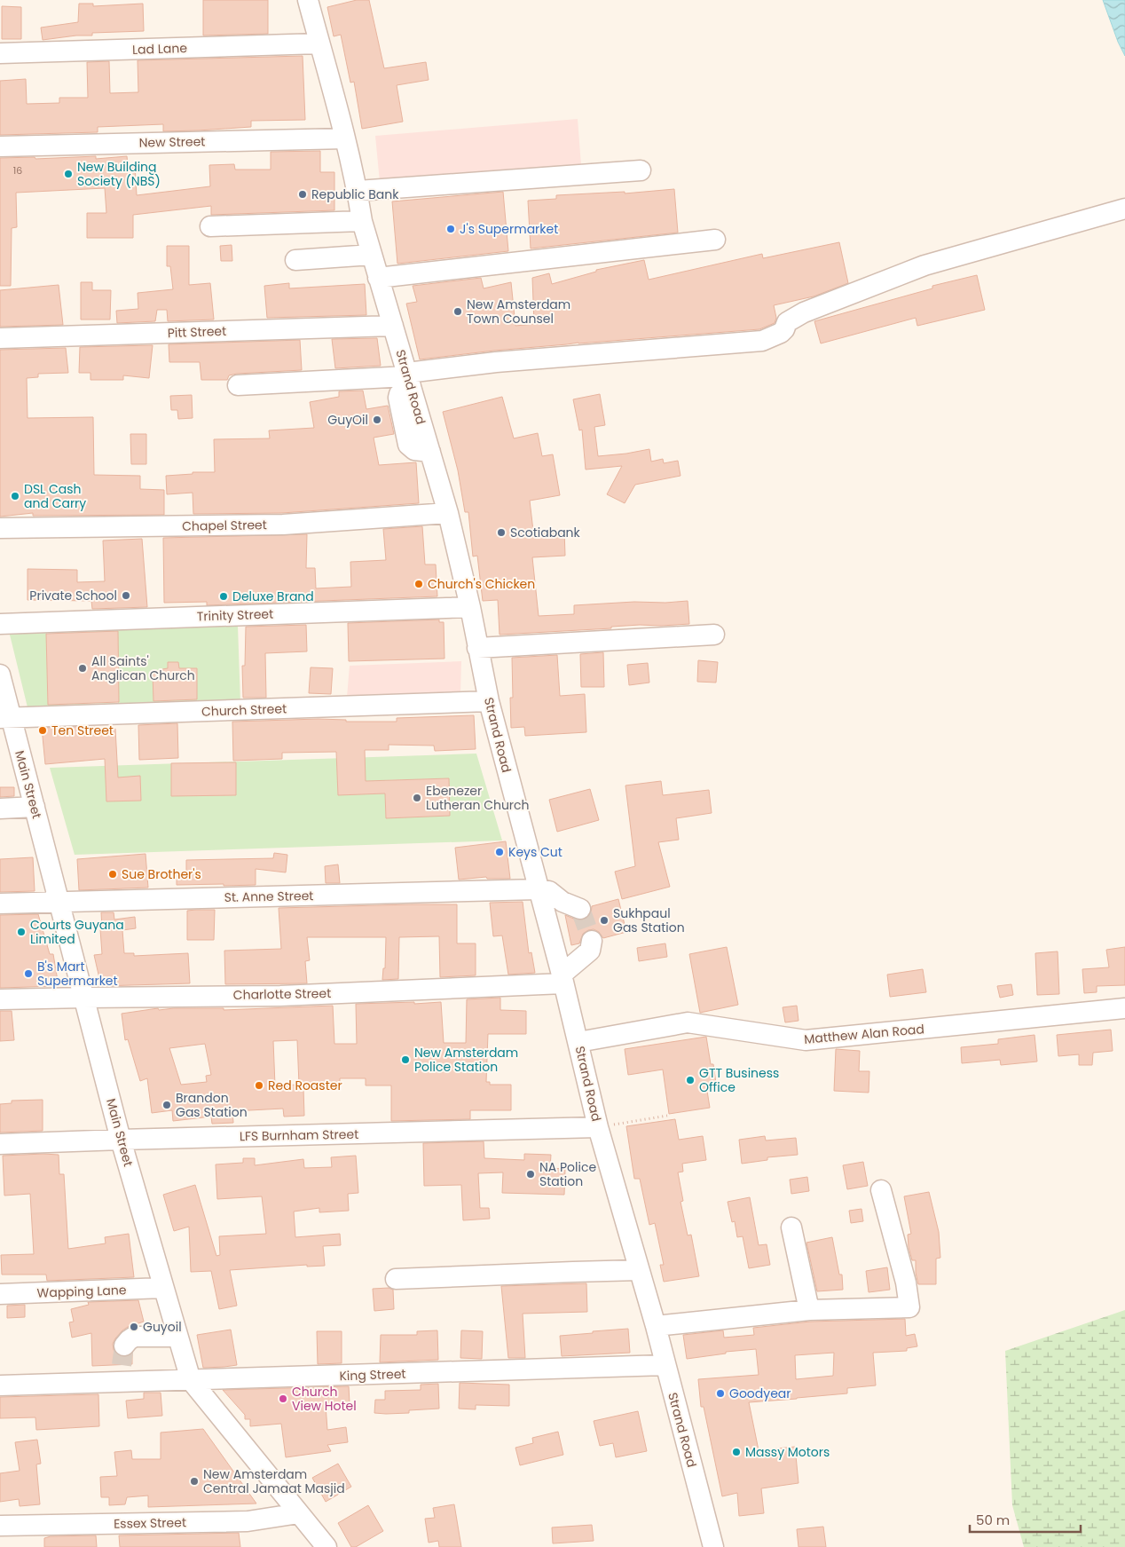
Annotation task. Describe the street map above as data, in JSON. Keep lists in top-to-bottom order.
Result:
{
  "streets": {
    "street": [
      "Lad Lane",
      "New Street",
      "Pitt Street",
      "Strand Road",
      "Chapel Street",
      "Trinity Street",
      "Church Street",
      "Main Street",
      "St. Anne Street",
      "Charlotte Street",
      "Matthew Alan Road",
      "LFS Burnham Street",
      "Wapping Lane",
      "King Street",
      "Essex Street"
    ]
  },
  "crossings": [
    ["Lad Lane", "Strand Road"],
    ["New Street", "Strand Road"],
    ["Pitt Street", "Strand Road"],
    ["Strand Road", "Chapel Street"],
    ["Strand Road", "Trinity Street"],
    ["Strand Road", "Church Street"],
    ["Strand Road", "St. Anne Street"],
    ["Strand Road", "Charlotte Street"],
    ["Strand Road", "Matthew Alan Road"],
    ["Strand Road", "LFS Burnham Street"],
    ["Strand Road", "King Street"],
    ["Church Street", "Main Street"],
    ["Main Street", "St. Anne Street"],
    ["Main Street", "Charlotte Street"],
    ["Main Street", "LFS Burnham Street"],
    ["Main Street", "Wapping Lane"],
    ["Main Street", "King Street"],
    ["Main Street", "Essex Street"]
  ],
  "places": [
    "New Building Society (NBS)",
    "Republic Bank",
    "J's Supermarket",
    "New Amsterdam Town Counsel",
    "GuyOil",
    "DSL Cash and Carry",
    "Scotiabank",
    "Church's Chicken",
    "Private School",
    "Deluxe Brand",
    "All Saints' Anglican Church",
    "Ten Street",
    "Ebenezer Lutheran Church",
    "Keys Cut",
    "Sue Brother's",
    "Sukhpaul Gas Station",
    "Courts Guyana Limited",
    "B's Mart Supermarket",
    "New Amsterdam Police Station",
    "GTT Business Office",
    "Red Roaster",
    "Brandon Gas Station",
    "NA Police Station",
    "Guyoil",
    "Goodyear",
    "Church View Hotel",
    "Massy Motors",
    "New Amsterdam Central Jamaat Masjid"
  ],
  "house_numbers": ["16"],
  "scale_bar": "50 m"
}
